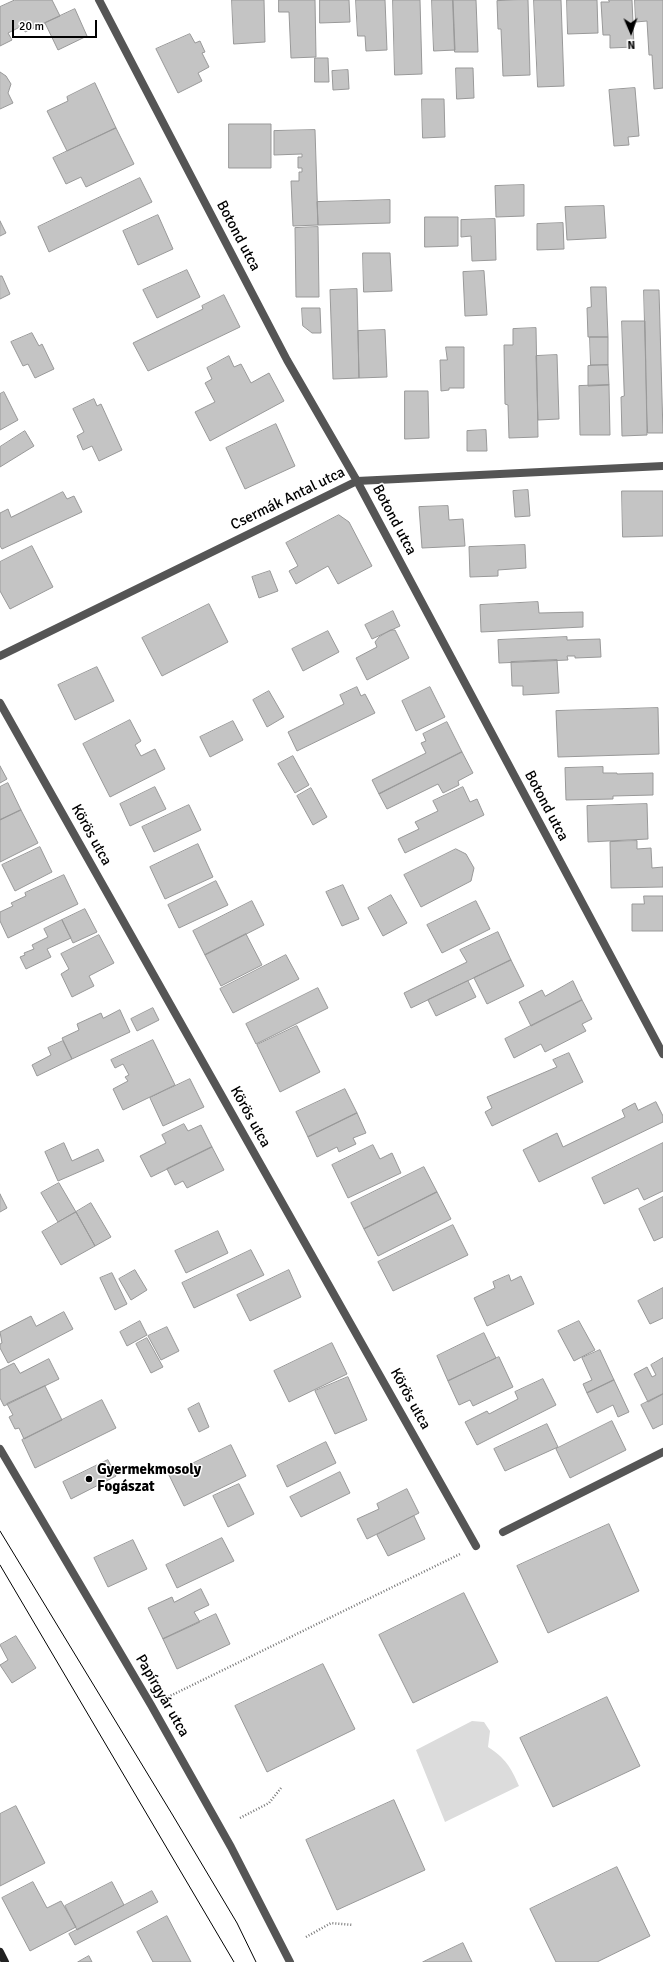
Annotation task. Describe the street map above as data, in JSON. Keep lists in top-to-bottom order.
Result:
{
  "streets": {
    "street": [
      "Botond utca",
      "Csermák Antal utca",
      "Körös utca",
      "Papírgyár utca"
    ]
  },
  "crossings": [
    ["Botond utca", "Csermák Antal utca"]
  ],
  "places": ["Gyermekmosoly Fogászat"],
  "scale_bar": "20 m",
  "north": "bottom"
}
